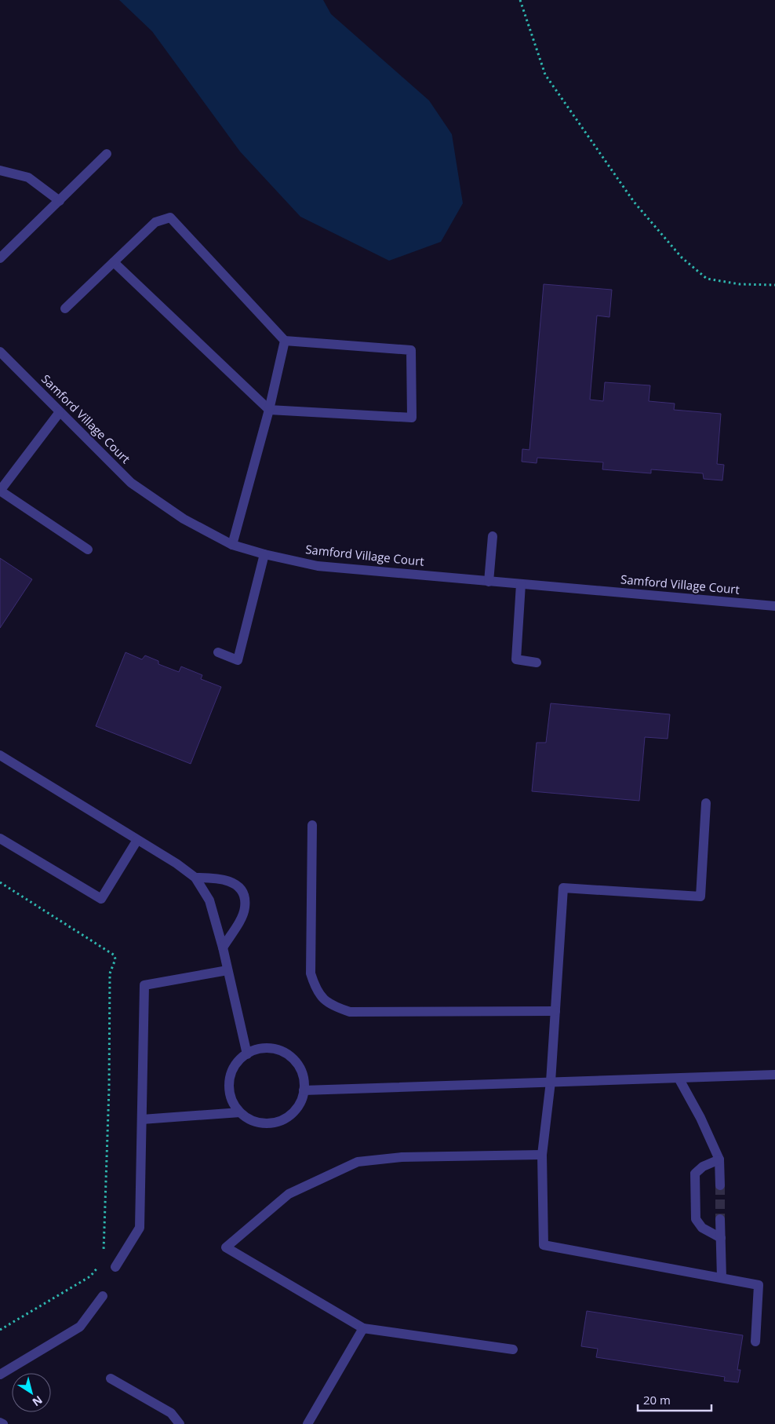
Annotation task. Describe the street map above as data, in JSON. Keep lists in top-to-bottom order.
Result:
{
  "streets": {
    "street": ["Samford Village Court"]
  },
  "scale_bar": "20 m",
  "north": "bottom right"
}
